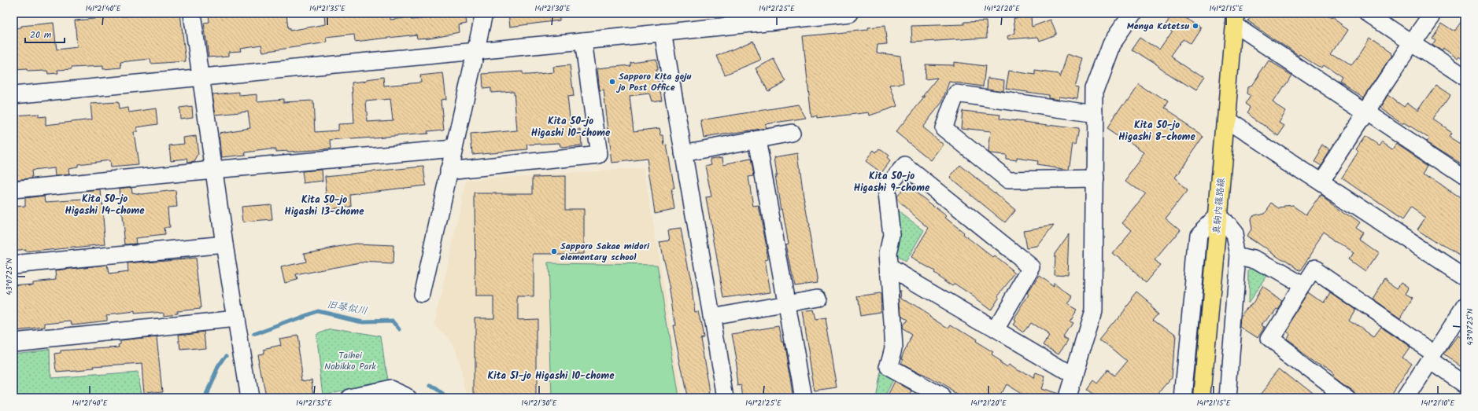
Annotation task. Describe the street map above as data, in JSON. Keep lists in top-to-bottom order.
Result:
{
  "streets": {
    "main road": ["真駒内篠路線"]
  },
  "districts": [
    "Kita 50-jo Higashi 10-chome",
    "Kita 50-jo Higashi 8-chome",
    "Kita 50-jo Higashi 9-chome",
    "Kita 50-jo Higashi 14-chome",
    "Kita 50-jo Higashi 13-chome",
    "Kita 51-jo Higashi 10-chome"
  ],
  "water": ["旧琴似川"],
  "parks": ["Taihei Nobikko Park"],
  "places": ["Menya Kotetsu", "Sapporo Kita goju jo Post Office", "Sapporo Sakae midori elementary school"],
  "scale_bar": "20 m",
  "coordinates": [
    "141°21'40\"E",
    "141°21'35\"E",
    "141°21'30\"E",
    "141°21'25\"E",
    "141°21'20\"E",
    "141°21'15\"E",
    "43°07'25\"N",
    "141°21'10\"E"
  ]
}
